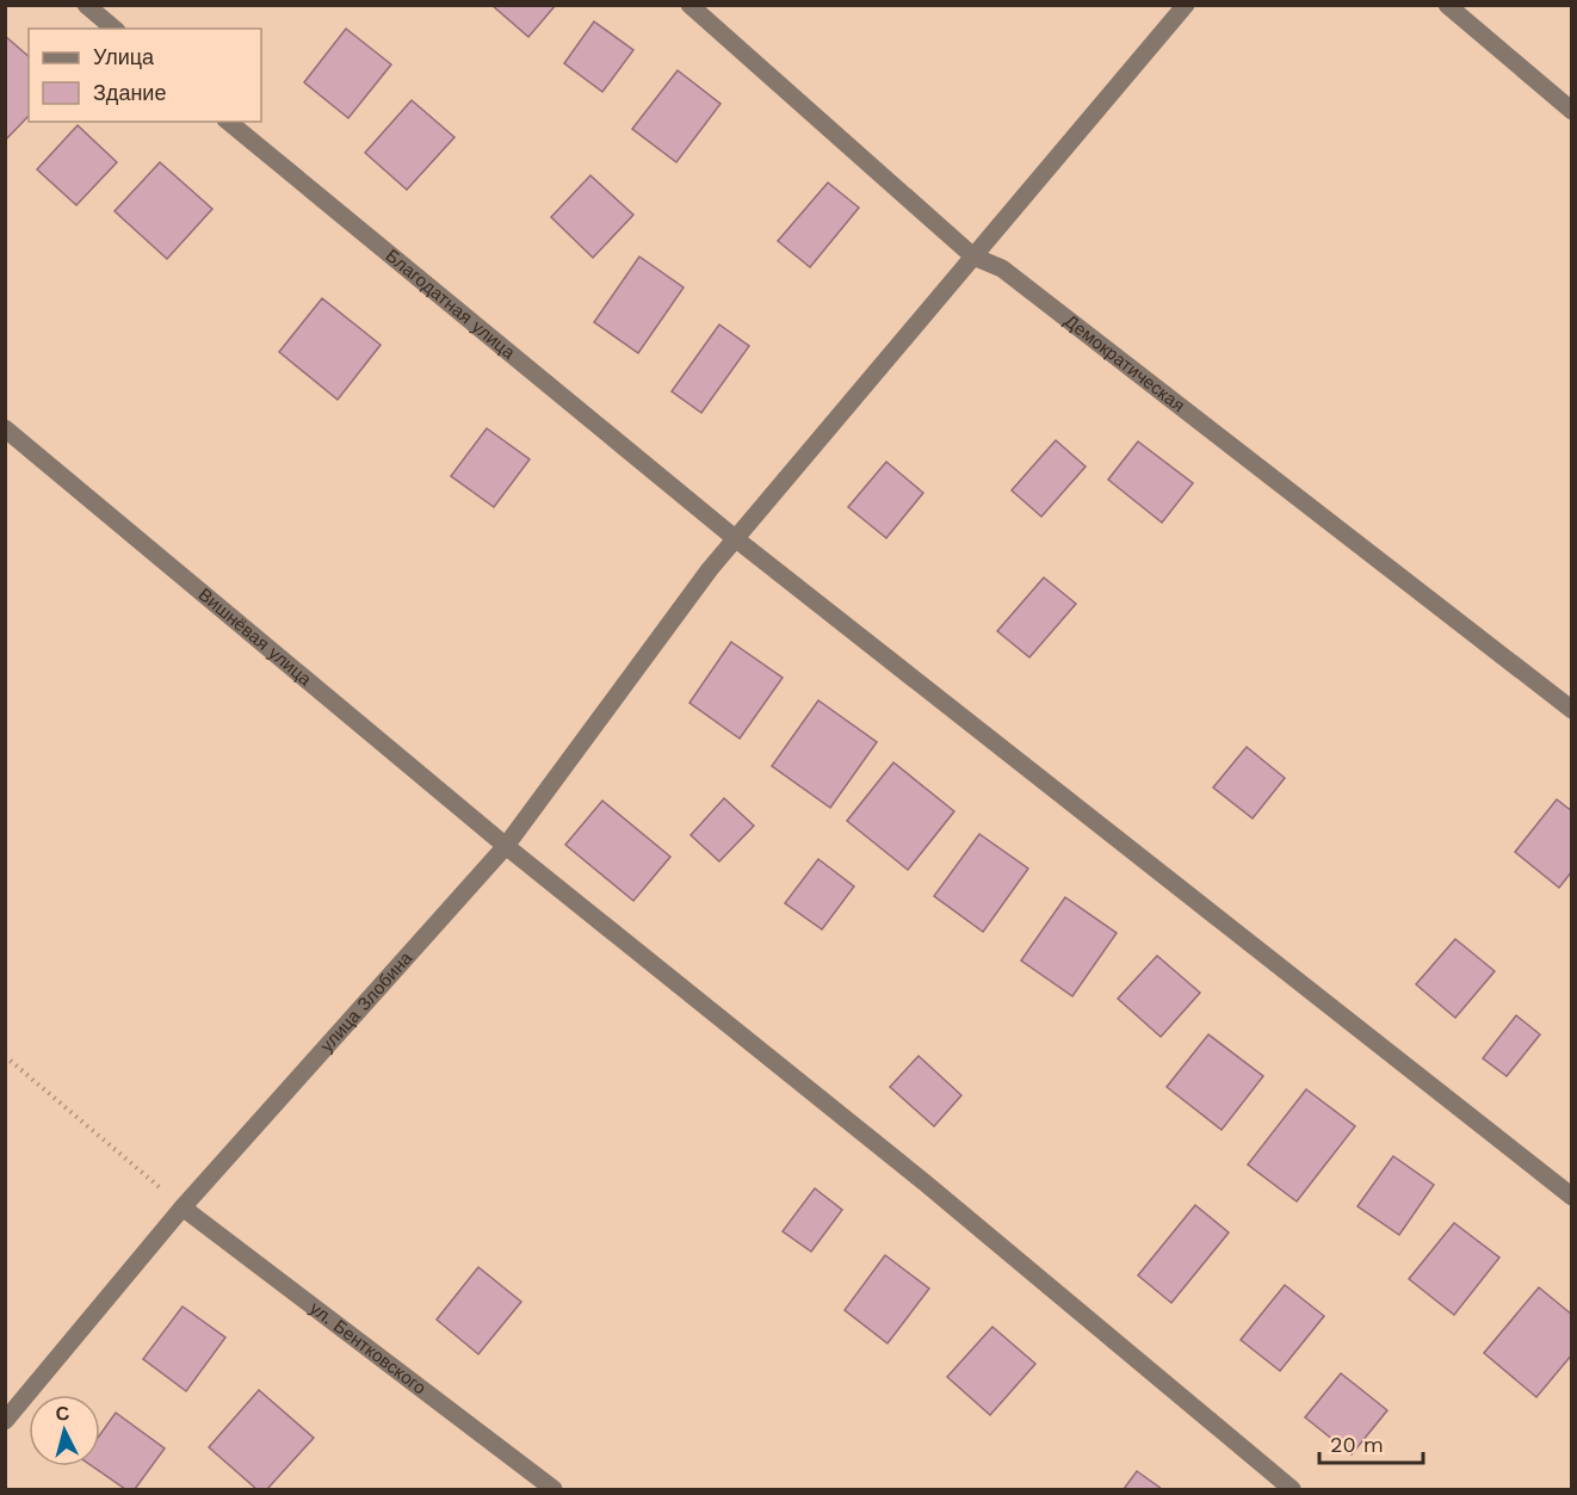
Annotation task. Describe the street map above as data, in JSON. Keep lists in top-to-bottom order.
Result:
{
  "streets": {
    "street": [
      "Благодатная улица",
      "Демократическая",
      "Вишнёвая улица",
      "улица Злобина",
      "ул. Бентковского"
    ]
  },
  "crossings": [
    ["Благодатная улица", "улица Злобина"],
    ["Демократическая", "улица Злобина"],
    ["Вишнёвая улица", "улица Злобина"],
    ["улица Злобина", "ул. Бентковского"]
  ],
  "legend": ["Улица", "Здание"],
  "scale_bar": "20 m",
  "north": "top"
}
